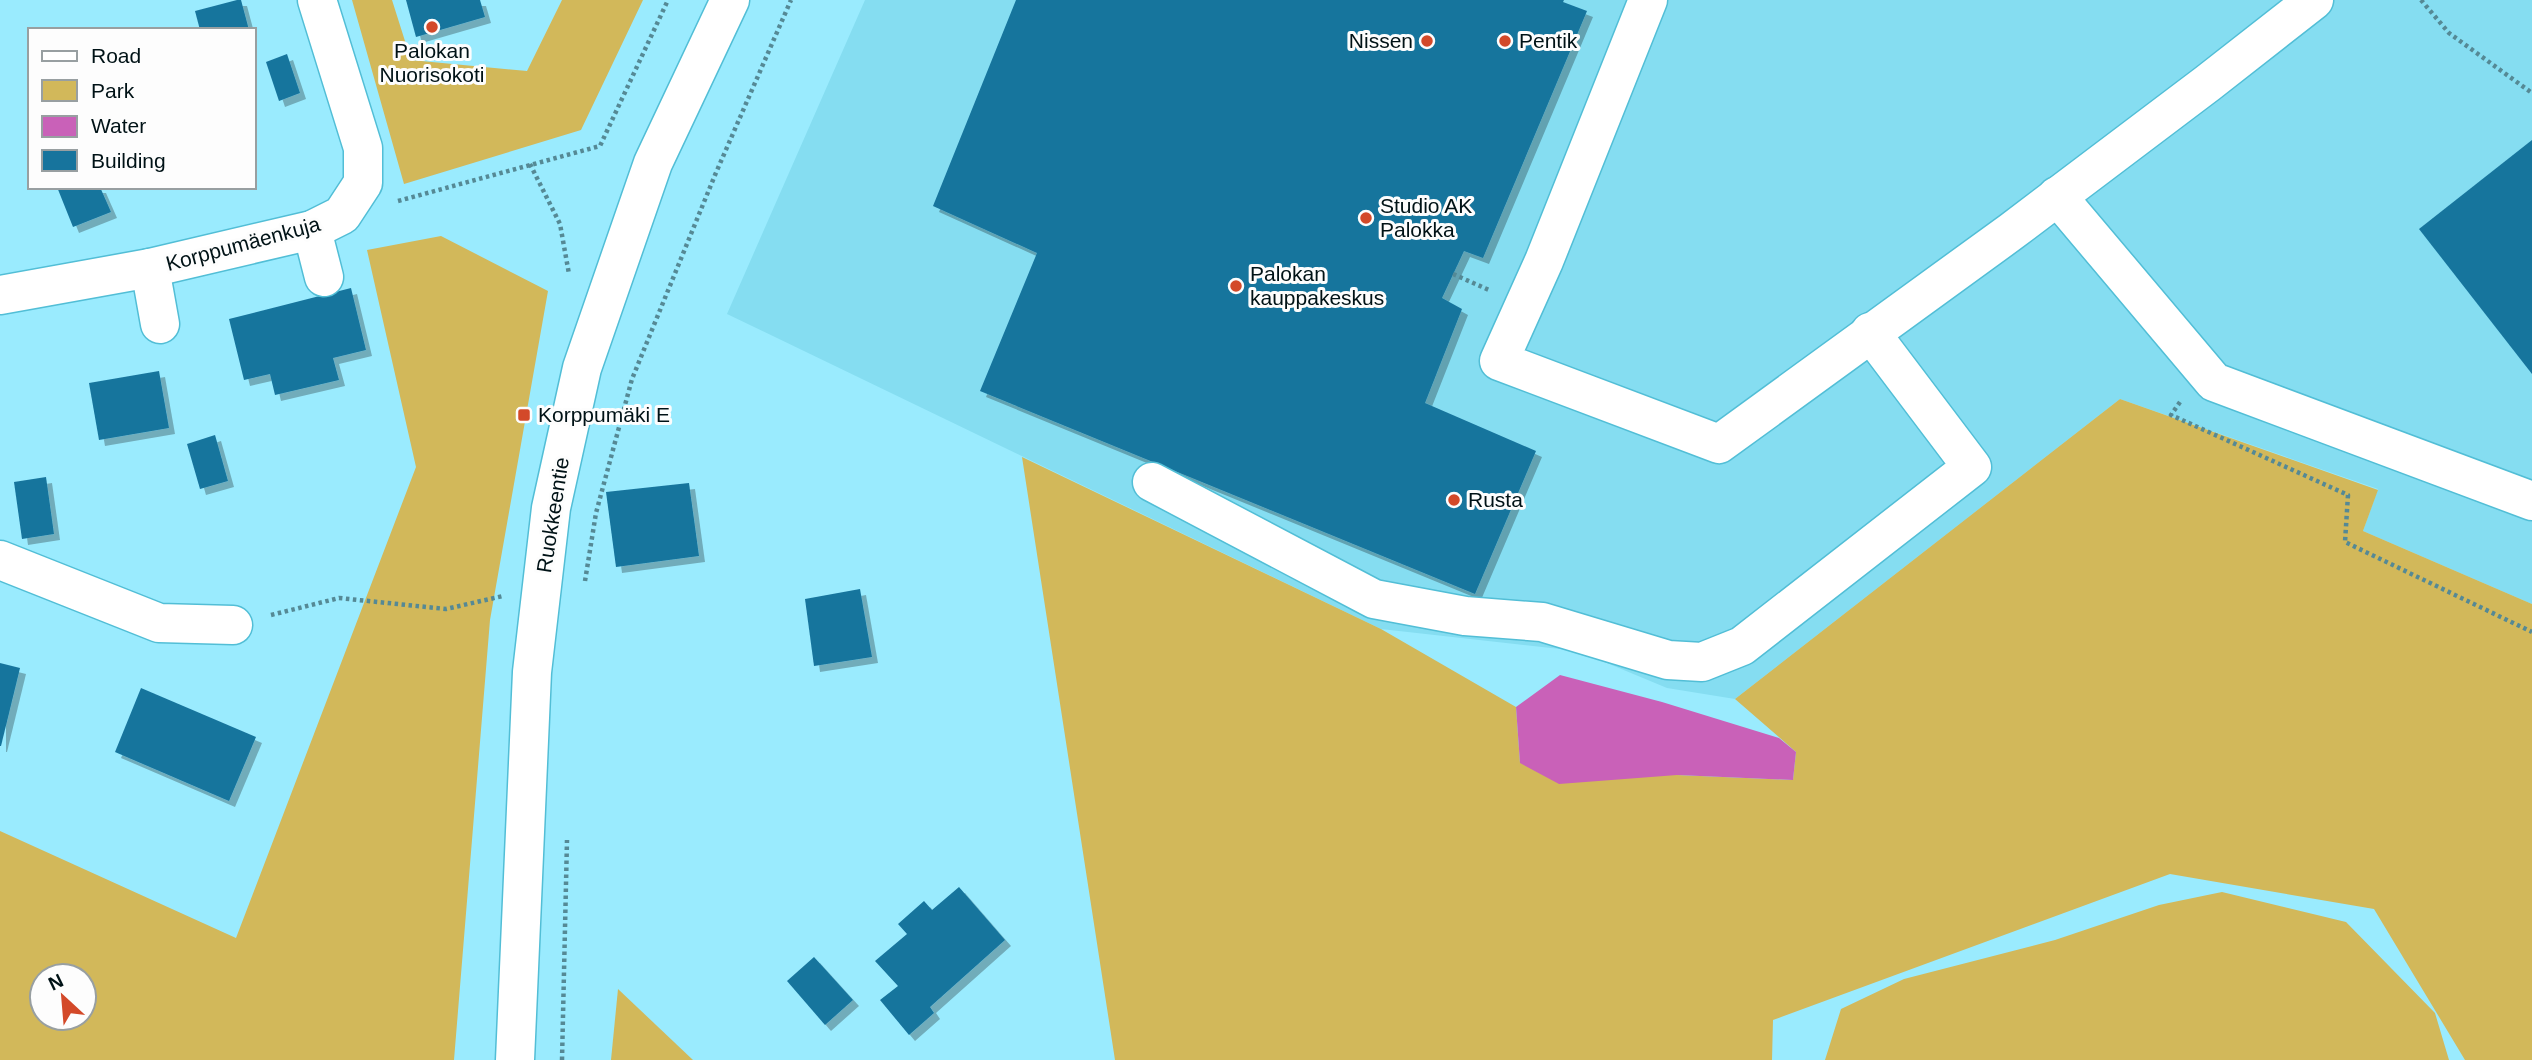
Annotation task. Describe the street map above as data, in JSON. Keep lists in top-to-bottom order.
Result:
{
  "streets": {
    "street": ["Korppumäenkuja", "Ruokkeentie"]
  },
  "places": {
    "other": [
      "Palokan Nuorisokoti",
      "Nissen",
      "Pentik",
      "Studio AK Palokka",
      "Palokan kauppakeskus",
      "Rusta"
    ],
    "transit": ["Korppumäki E"]
  },
  "legend": [
    "Road",
    "Park",
    "Water",
    "Building"
  ],
  "north": "top left"
}
